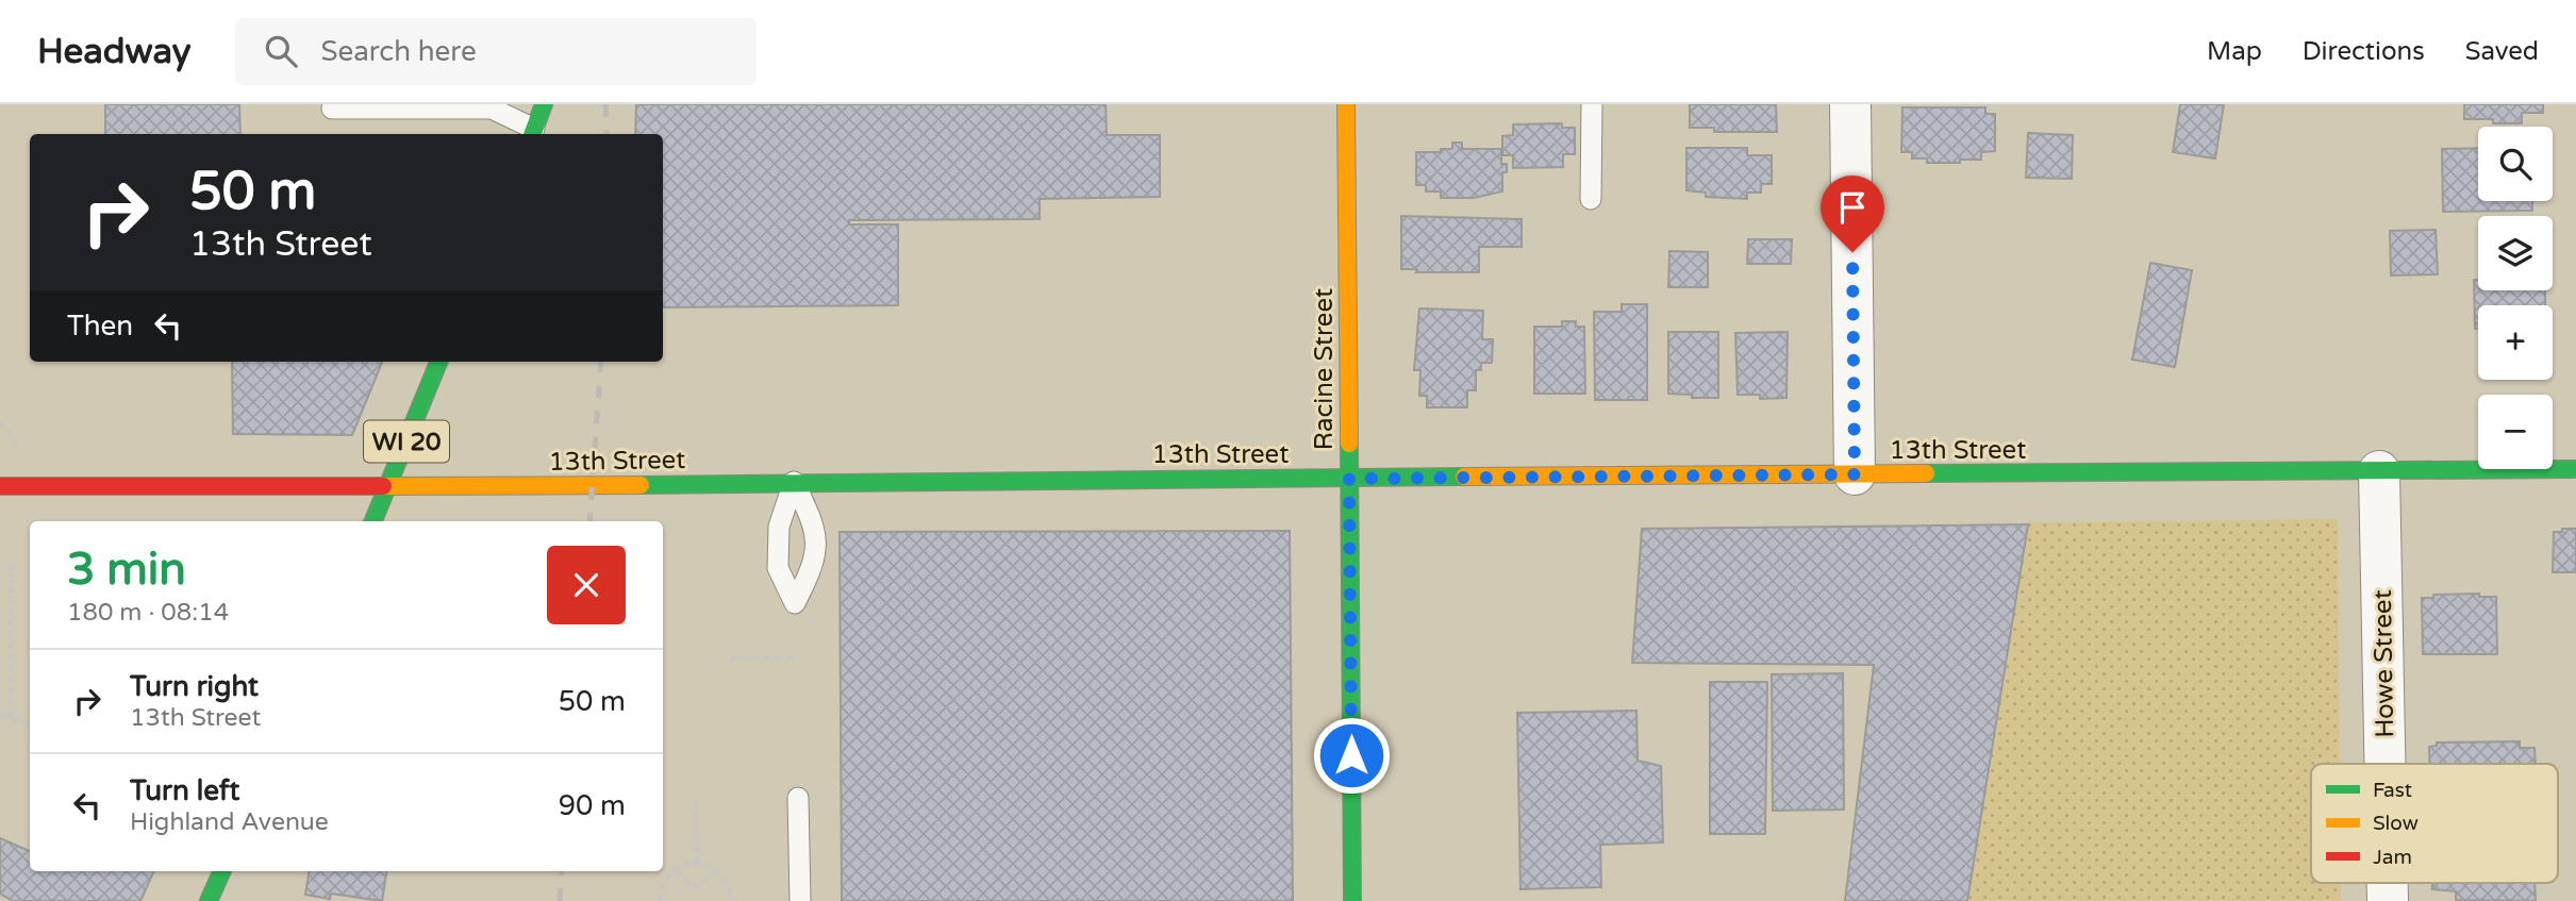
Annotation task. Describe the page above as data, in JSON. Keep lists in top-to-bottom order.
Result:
{
  "streets": {
    "street": [
      "Racine Street",
      "WI 20",
      "13th Street",
      "Howe Street"
    ]
  },
  "crossings": [
    ["Racine Street", "13th Street"],
    ["WI 20", "13th Street"],
    ["13th Street", "Howe Street"]
  ],
  "legend": ["Fast", "Slow", "Jam"],
  "page": {
    "header": "Headway",
    "search": "Search here",
    "nav": ["Map", "Directions", "Saved"],
    "map_buttons": ["+", "−"],
    "turn": ["50 m", "13th Street"],
    "then": "Then",
    "heading": ["3 min", "180 m · 08:14"],
    "list": [
      {
        "name": "Turn right",
        "note": "13th Street",
        "value": "50 m"
      },
      {
        "name": "Turn left",
        "note": "Highland Avenue",
        "value": "90 m"
      }
    ]
  }
}
